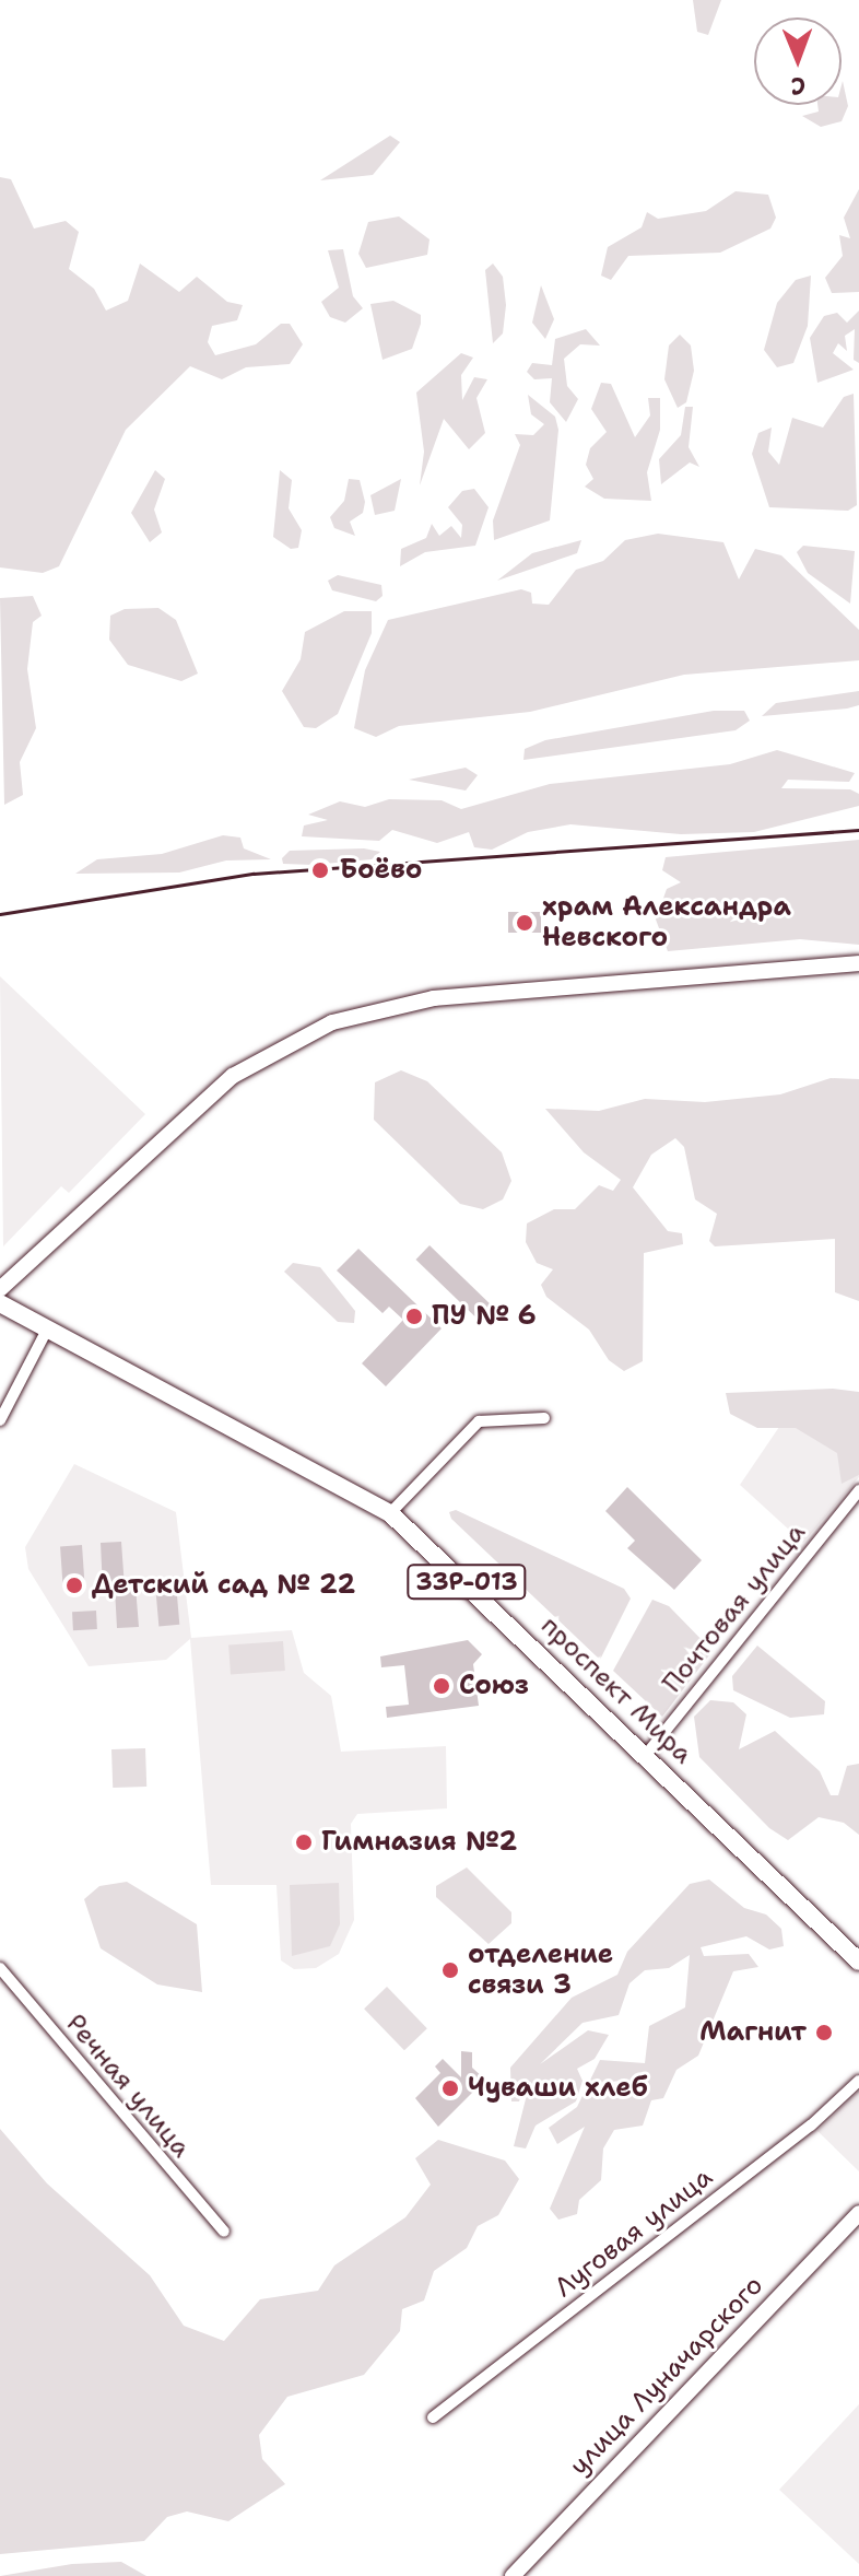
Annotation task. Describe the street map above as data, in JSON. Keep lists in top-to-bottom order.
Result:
{
  "streets": {
    "main road": ["33Р-013", "проспект Мира", "улица Луначарского"],
    "street": ["Почтовая улица", "Речная улица", "Луговая улица"]
  },
  "crossings": [
    ["Почтовая улица", "проспект Мира"]
  ],
  "places": [
    "Боёво",
    "храм Александра Невского",
    "ПУ № 6",
    "Детский сад № 22",
    "Союз",
    "Гимназия №2",
    "отделение связи 3",
    "Магнит",
    "Чуваши хлеб"
  ],
  "north": "bottom"
}
